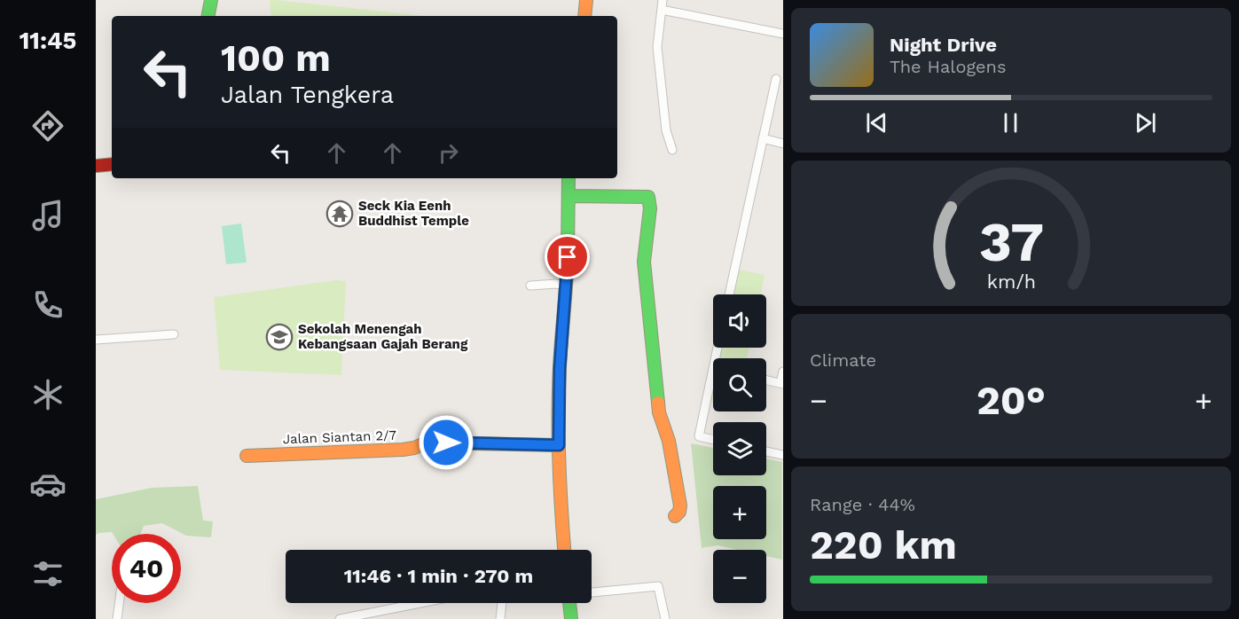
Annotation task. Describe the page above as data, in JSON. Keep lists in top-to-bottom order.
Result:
{
  "streets": {
    "street": ["Jalan Siantan 2/7"]
  },
  "places": {
    "temple": ["Seck Kia Eenh Buddhist Temple"],
    "school or university": ["Sekolah Menengah Kebangsaan Gajah Berang"]
  },
  "page": {
    "tabs": "11:45",
    "turn": ["100 m", "Jalan Tengkera"],
    "song": ["Night Drive", "The Halogens"],
    "map_buttons": ["+", "−"],
    "tile": [
      "Climate",
      ["Range · 44%", "220 km"]
    ],
    "heat": ["−", "20°", "+"],
    "limit": "40",
    "trip": "11:46 · 1 min · 270 m",
    "gauge": ["37", "km/h"]
  }
}
